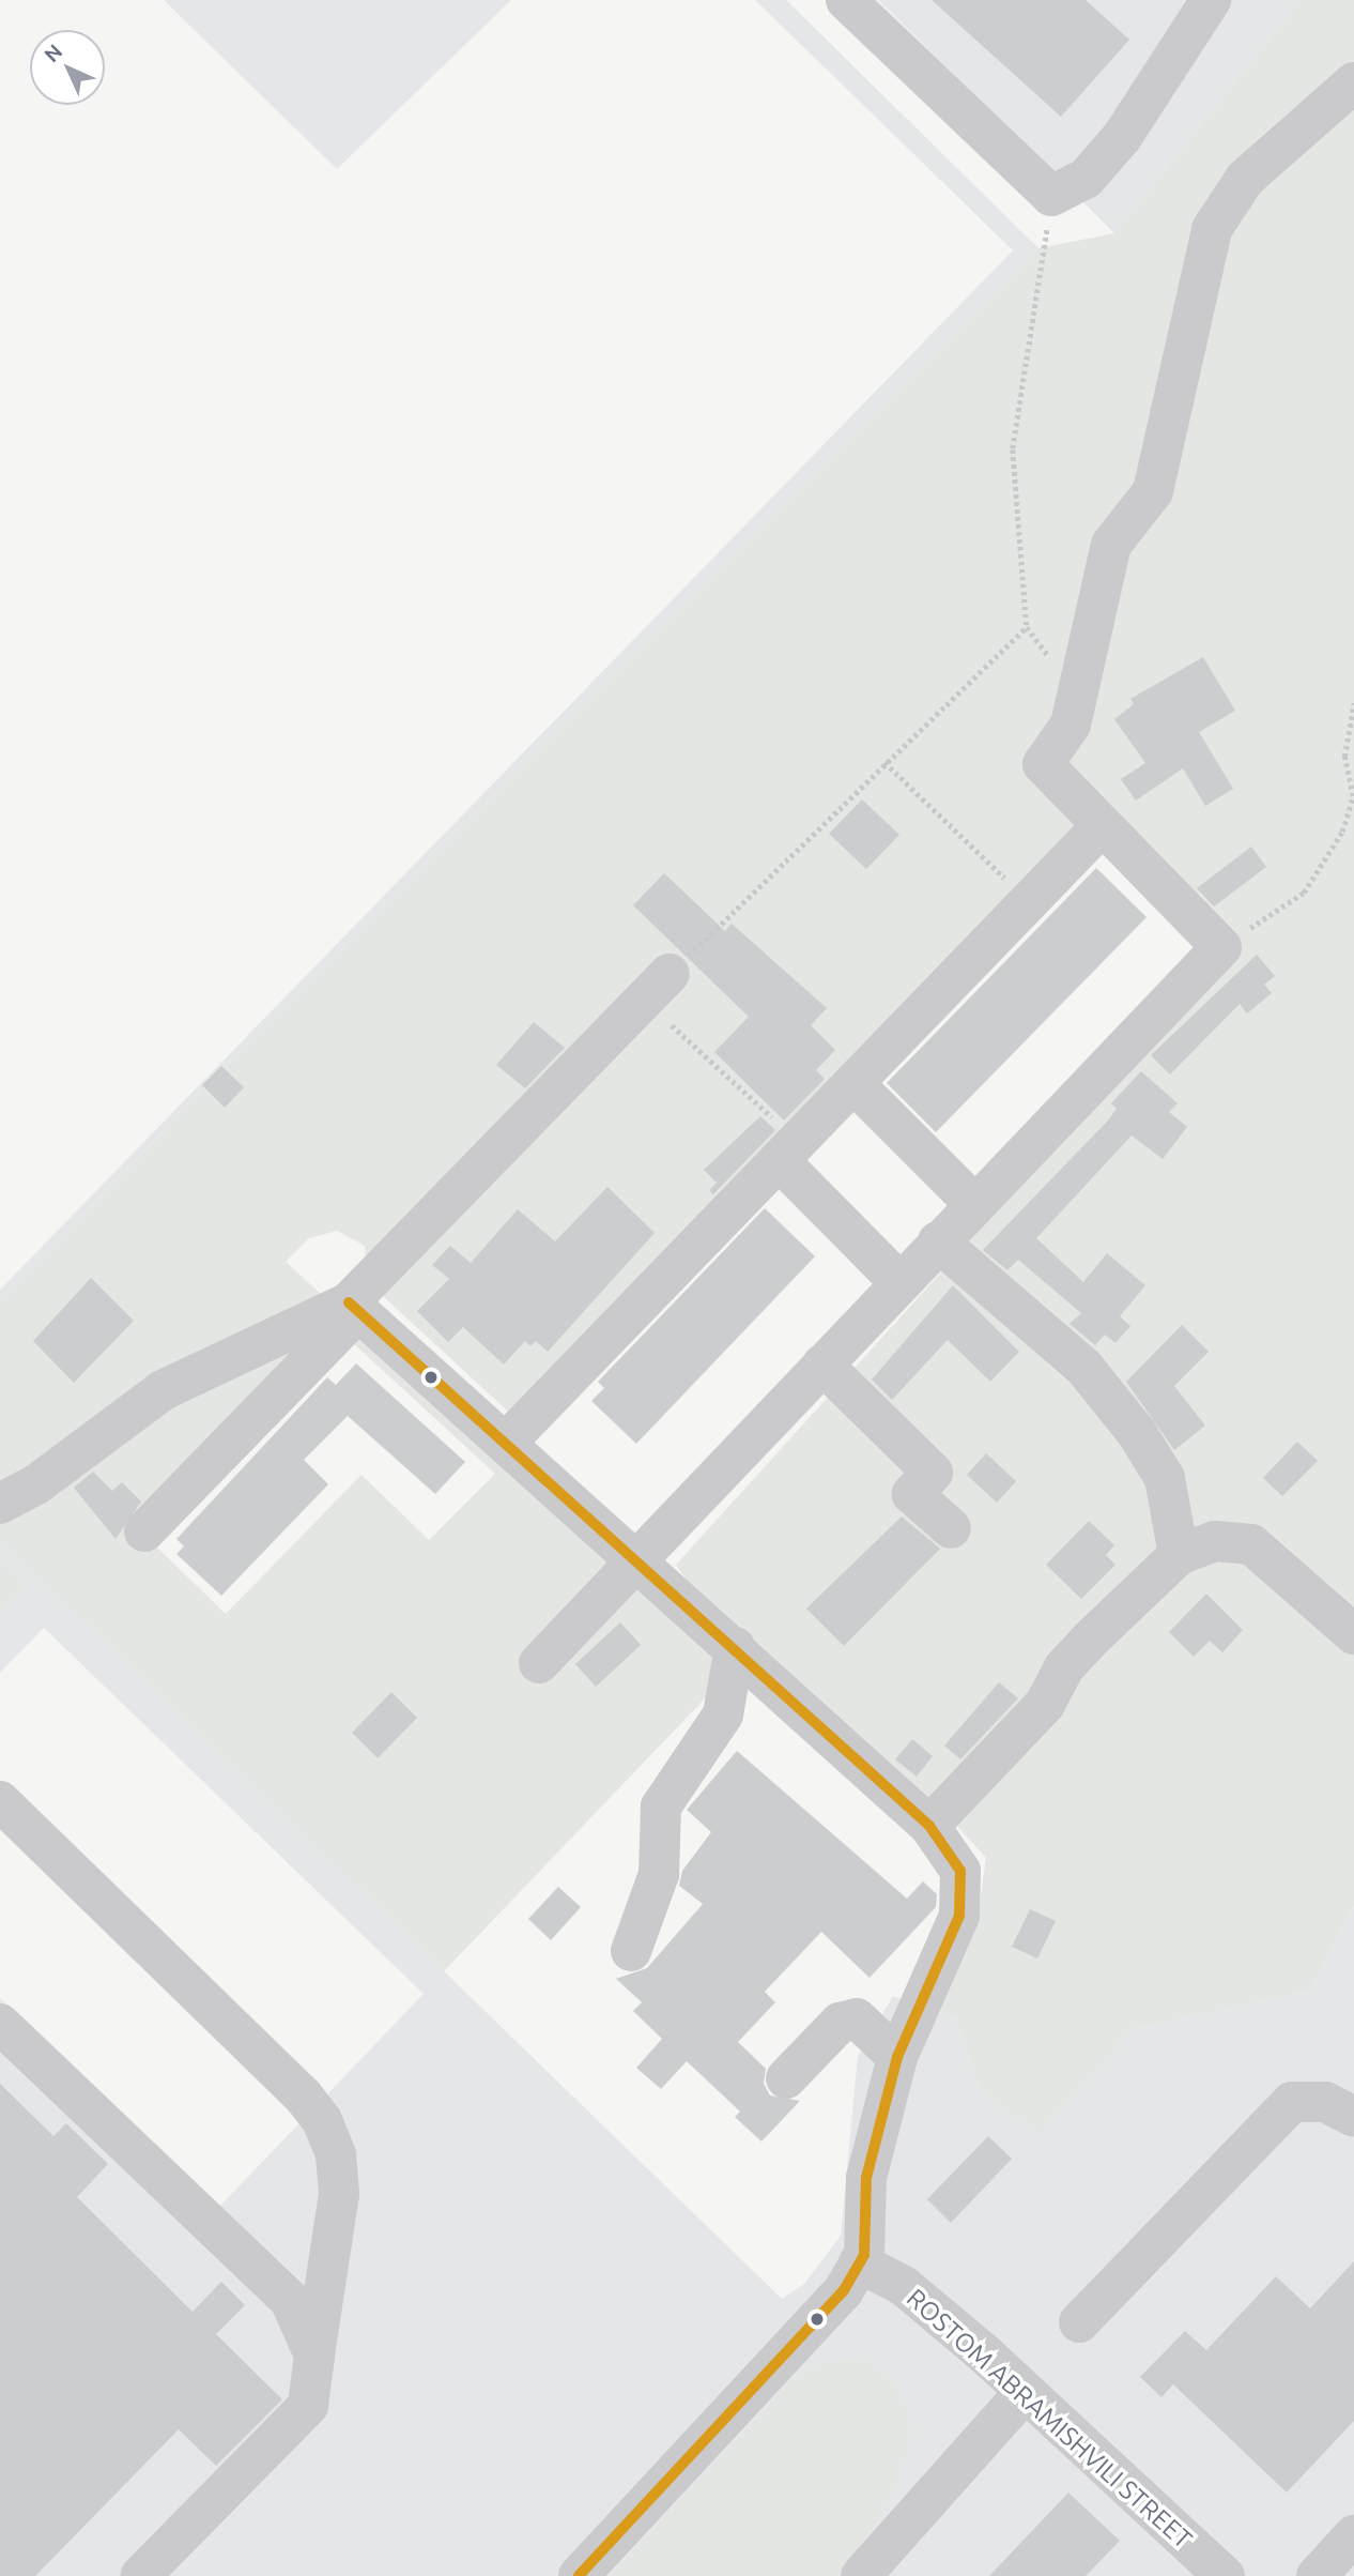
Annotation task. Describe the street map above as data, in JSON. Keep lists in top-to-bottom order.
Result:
{
  "streets": {
    "street": ["ROSTOM ABRAMISHVILI STREET"]
  },
  "north": "top left"
}
